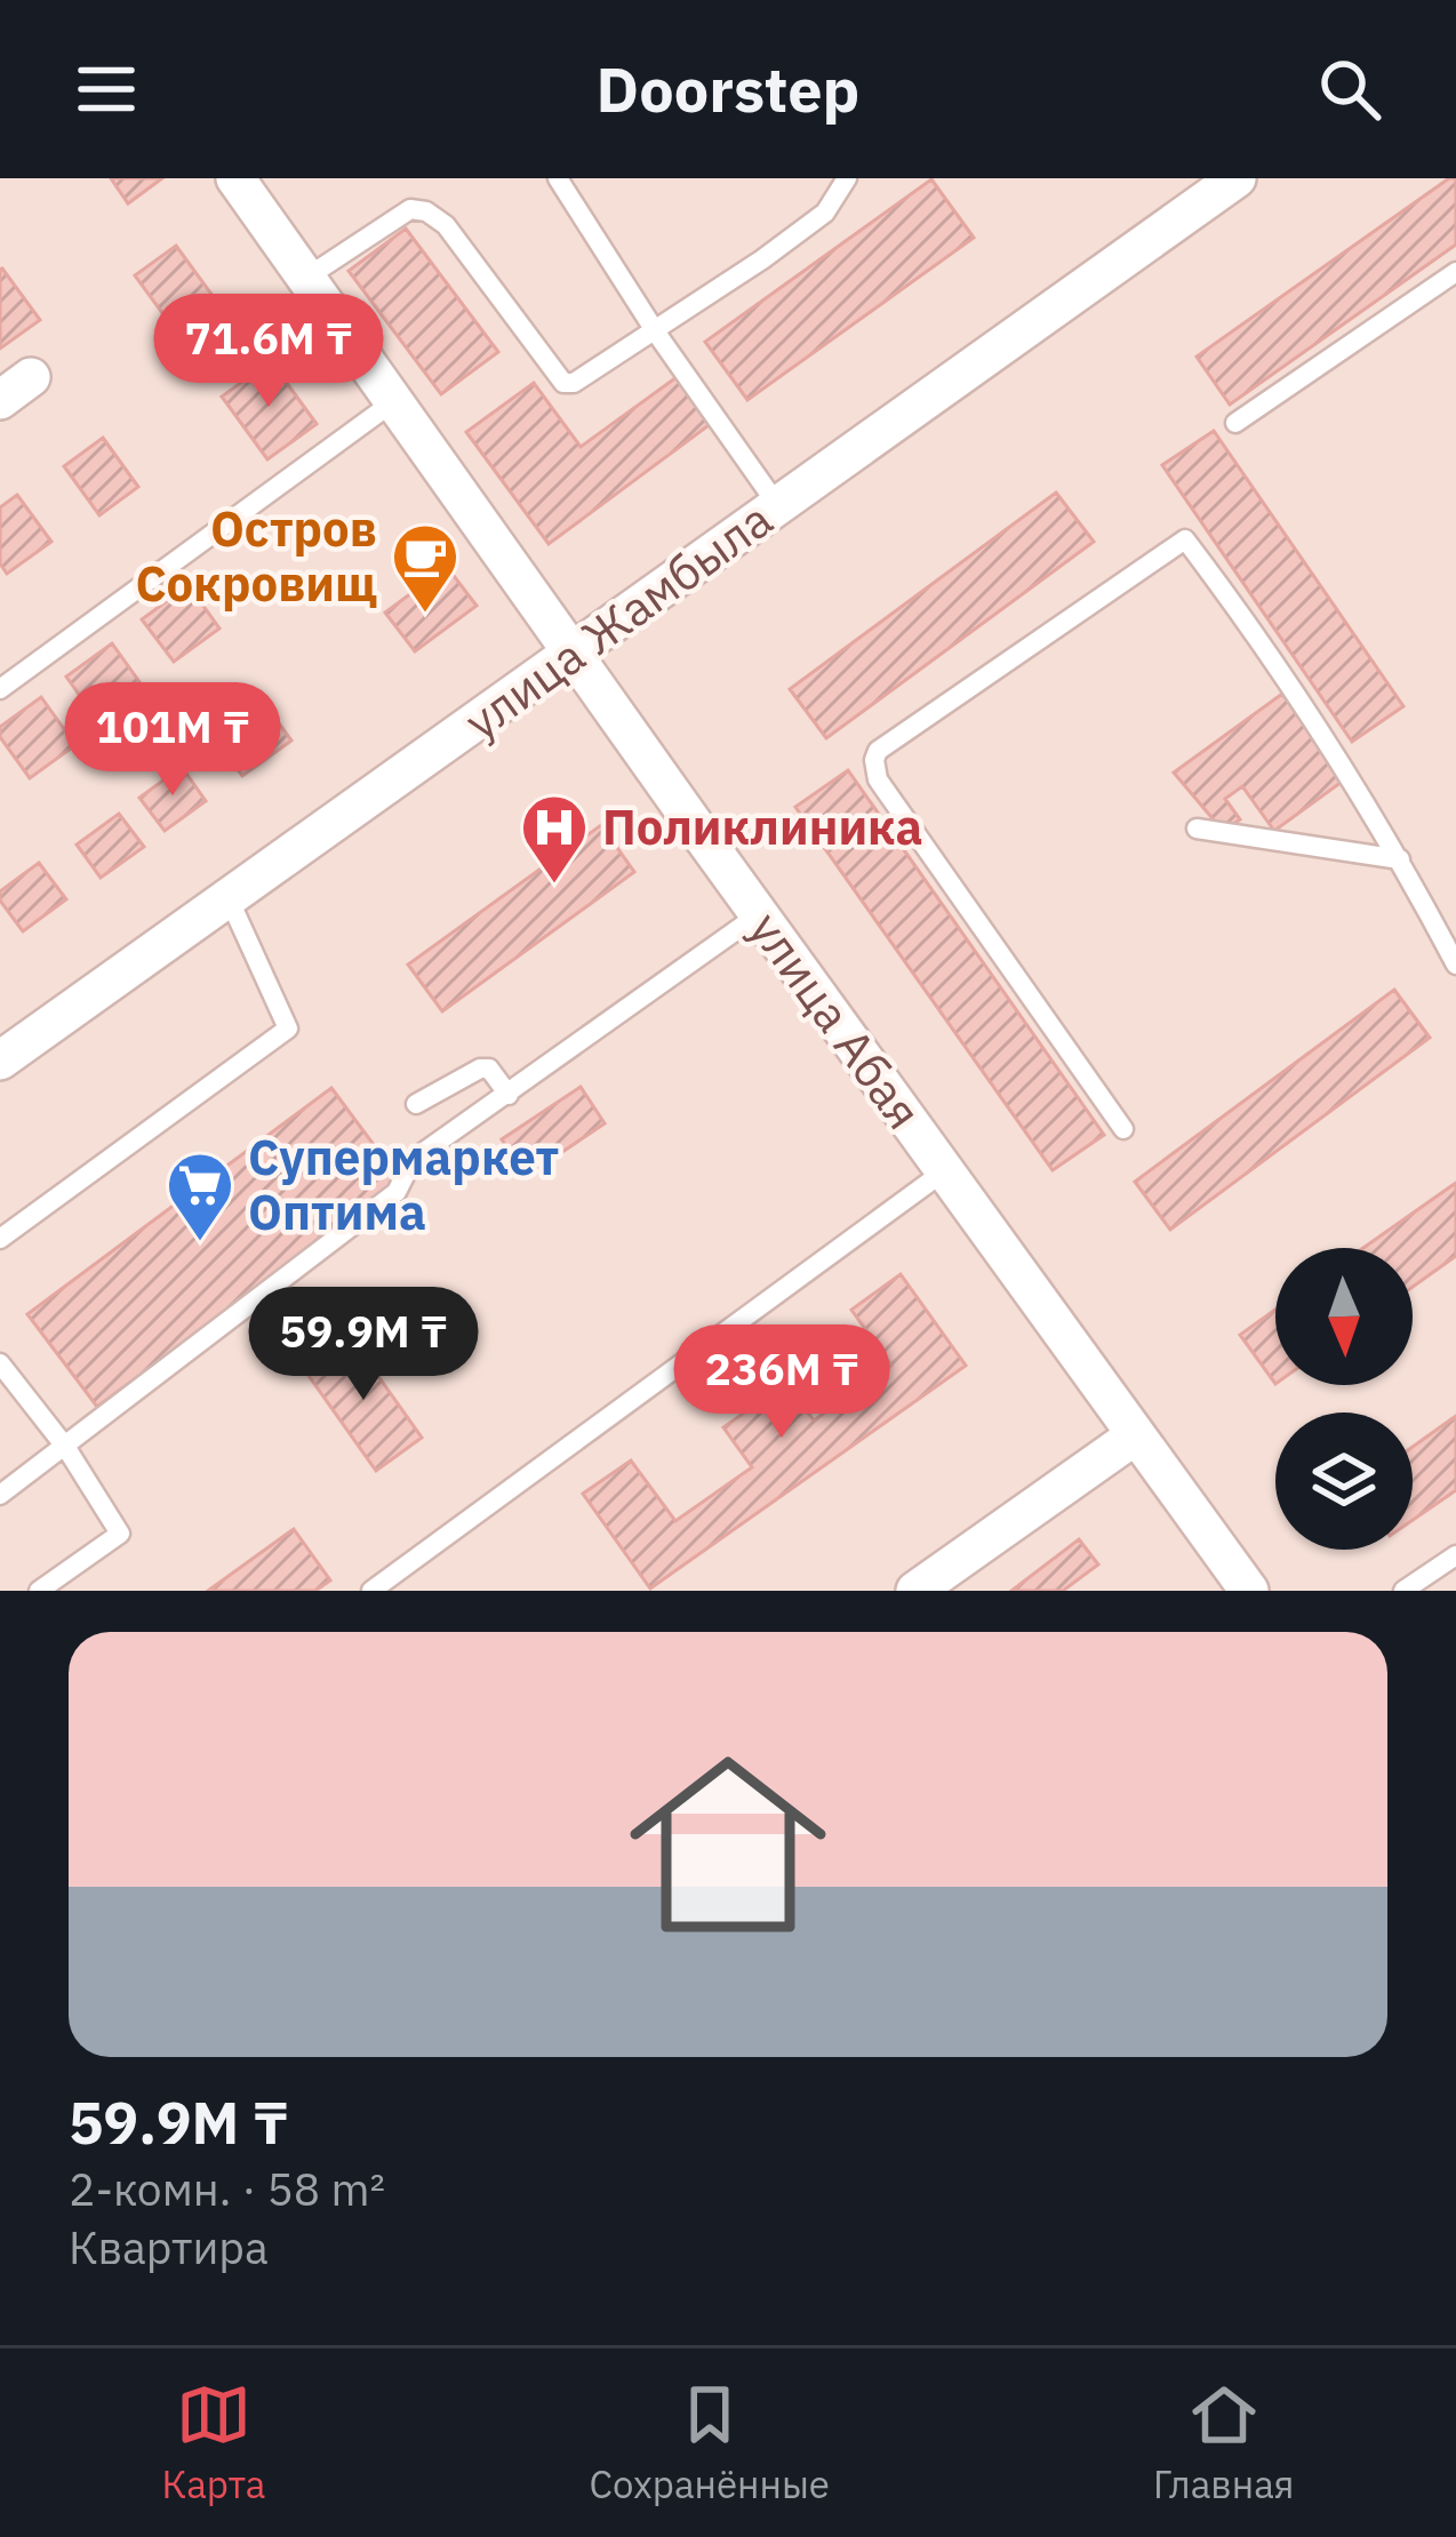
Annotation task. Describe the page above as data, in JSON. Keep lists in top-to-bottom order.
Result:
{
  "streets": {
    "street": ["улица Жамбыла", "улица Абая"]
  },
  "crossings": [
    ["улица Жамбыла", "улица Абая"]
  ],
  "places": {
    "cafe": ["Остров Сокровищ"],
    "hospital": ["Поликлиника"],
    "supermarket": ["Супермаркет Оптима"]
  },
  "north": "bottom",
  "page": {
    "header": "Doorstep",
    "price": [
      "71.6M ₸",
      "101M ₸",
      "59.9M ₸",
      "236M ₸"
    ],
    "list": [
      {
        "name": "59.9M ₸",
        "note": "2-комн. · 58 m² · Квартира"
      }
    ],
    "tabs": ["Карта", "Сохранённые", "Главная"]
  }
}
